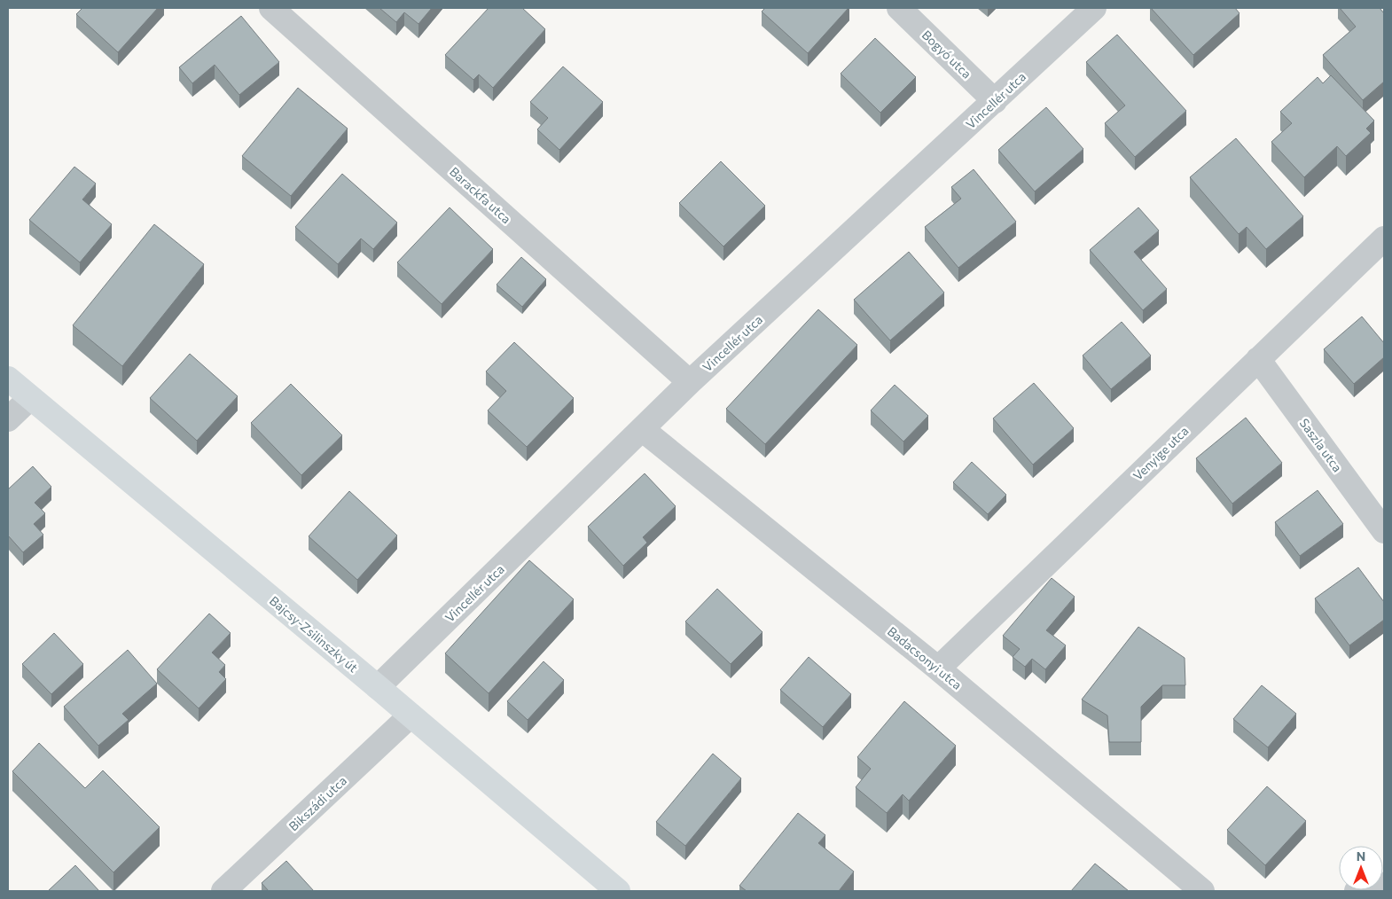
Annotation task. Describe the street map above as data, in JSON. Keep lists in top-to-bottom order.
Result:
{
  "streets": {
    "main road": ["Bajcsy-Zsilinszky út"],
    "street": [
      "Bogyó utca",
      "Vincellér utca",
      "Barackfa utca",
      "Saszla utca",
      "Venyige utca",
      "Badacsonyi utca",
      "Bikszádi utca"
    ]
  },
  "crossings": [
    ["Bogyó utca", "Vincellér utca"],
    ["Vincellér utca", "Barackfa utca"],
    ["Vincellér utca", "Bajcsy-Zsilinszky út"],
    ["Vincellér utca", "Badacsonyi utca"],
    ["Saszla utca", "Venyige utca"],
    ["Venyige utca", "Badacsonyi utca"],
    ["Bajcsy-Zsilinszky út", "Bikszádi utca"]
  ],
  "north": "top"
}
